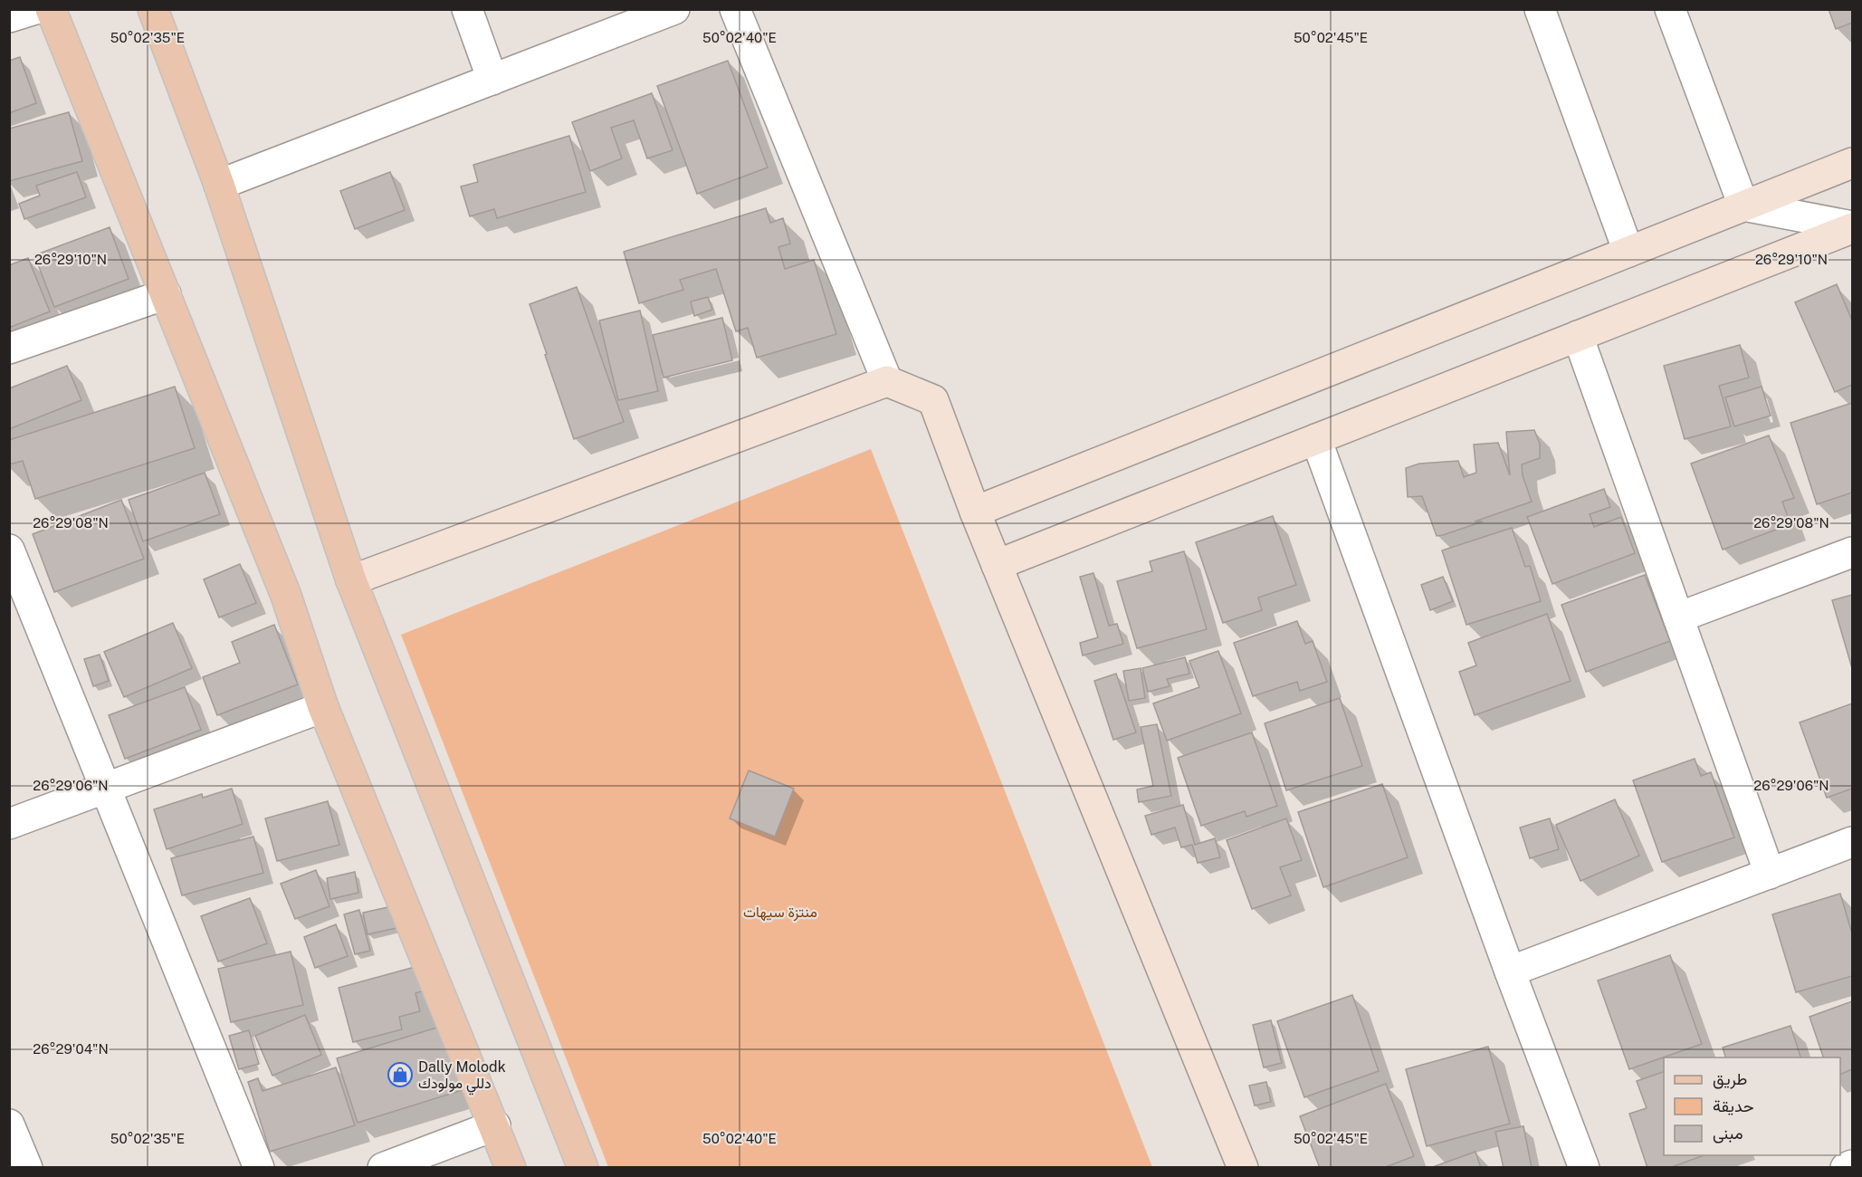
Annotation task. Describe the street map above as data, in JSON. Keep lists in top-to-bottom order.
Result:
{
  "parks": ["منتزة سيهات"],
  "places": {
    "shop": ["Dally Molodk دللي مولودك"]
  },
  "legend": ["طريق", "حديقة", "مبنى"],
  "coordinates": [
    "50°02'35\"E",
    "50°02'40\"E",
    "50°02'45\"E",
    "26°29'10\"N",
    "26°29'08\"N",
    "26°29'06\"N",
    "26°29'04\"N"
  ]
}
